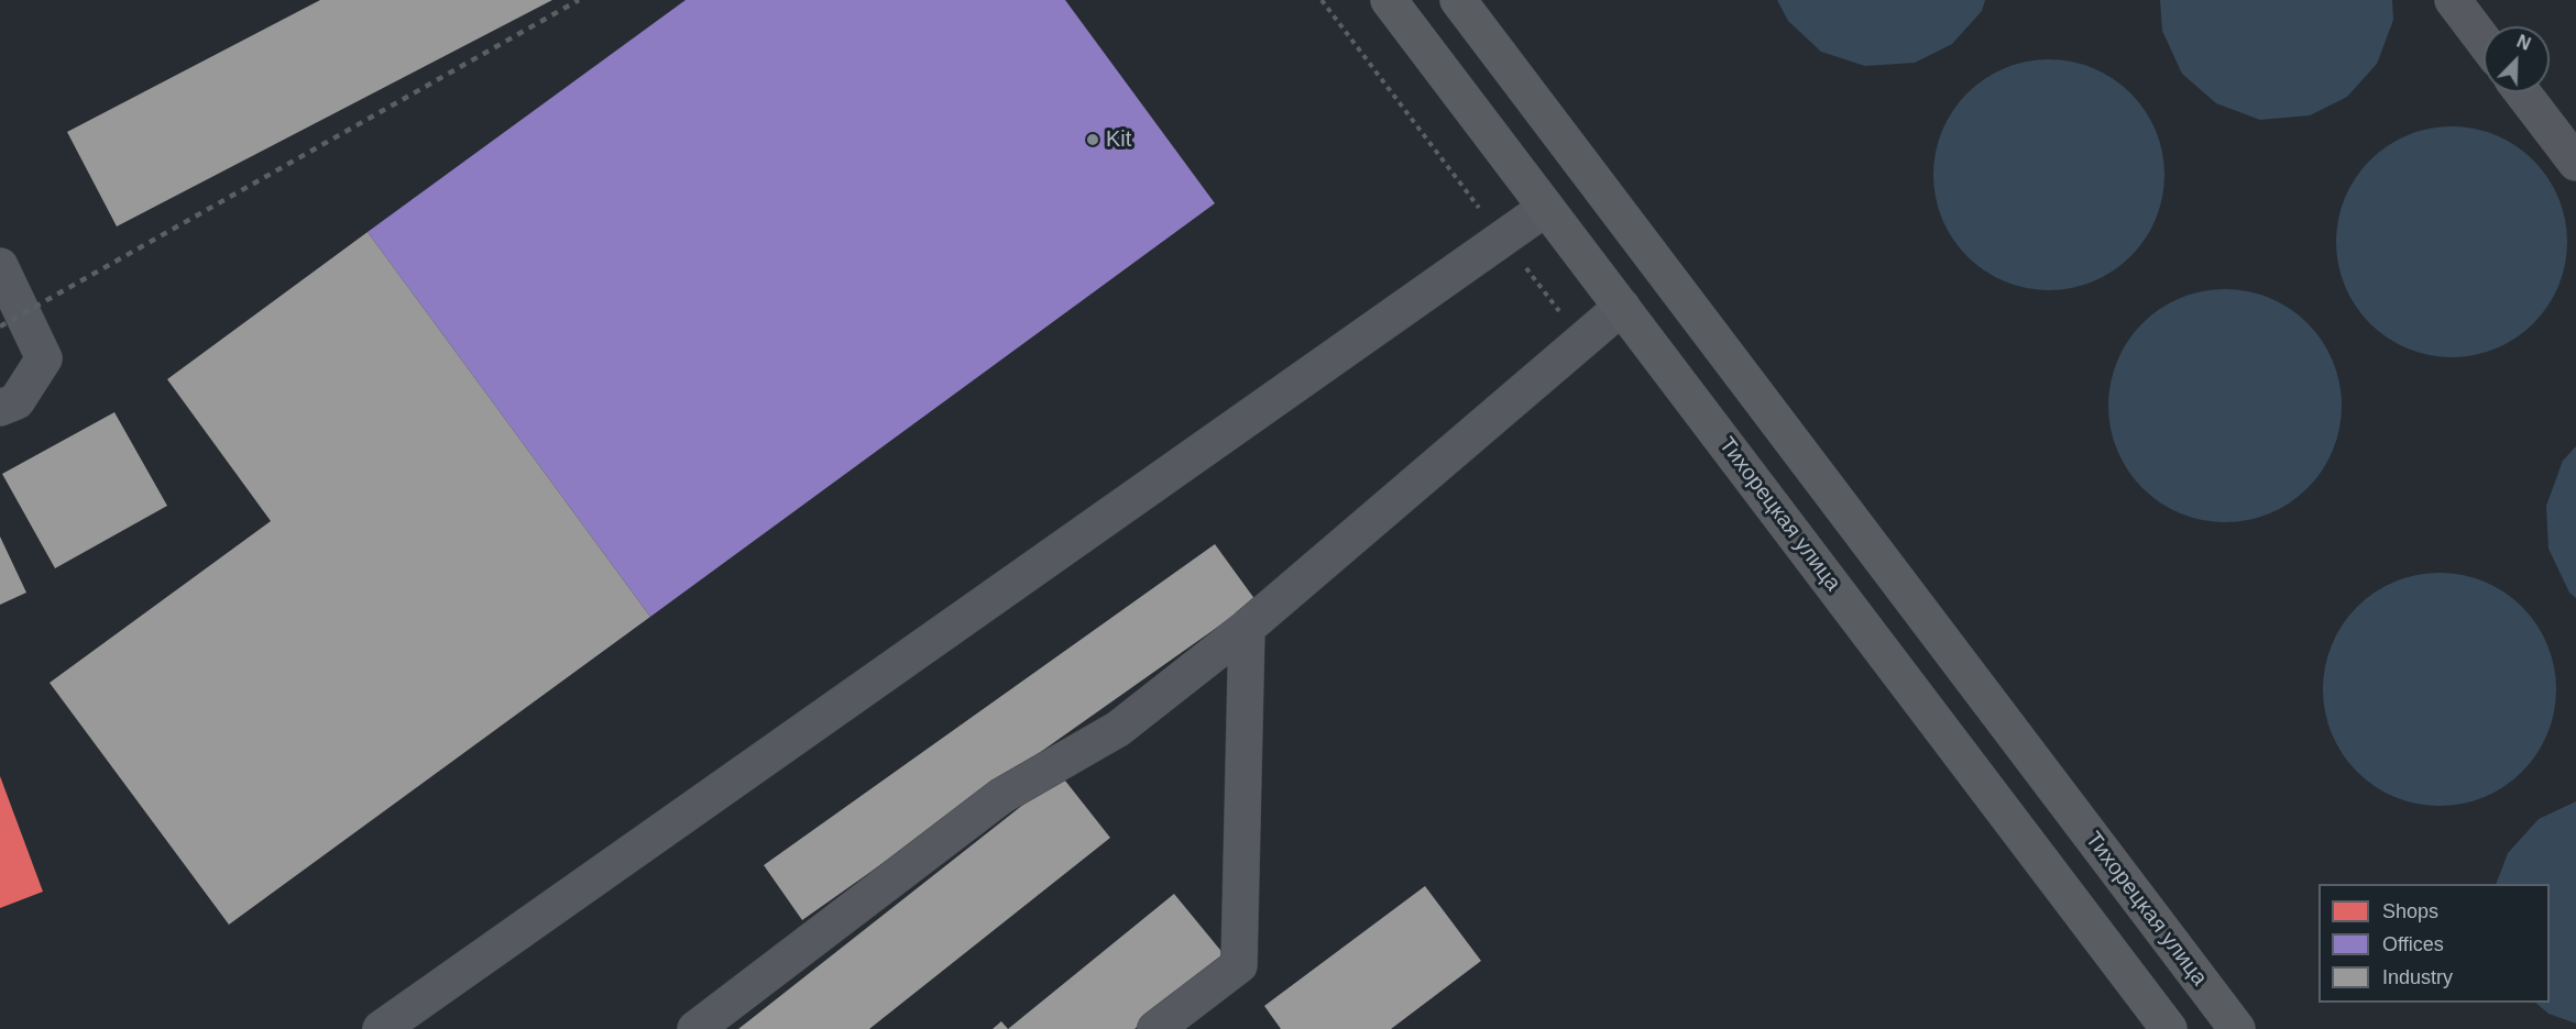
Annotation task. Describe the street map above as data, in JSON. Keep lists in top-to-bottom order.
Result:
{
  "streets": {
    "main road": ["Тихорецкая улица"]
  },
  "places": ["Kit"],
  "legend": ["Shops", "Offices", "Industry"],
  "north": "top right"
}
